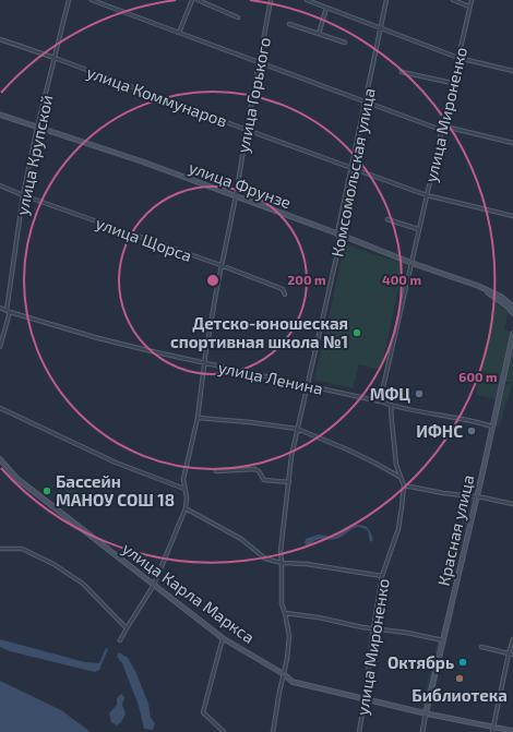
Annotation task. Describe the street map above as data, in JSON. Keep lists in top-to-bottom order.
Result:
{
  "streets": {
    "main road": ["улица Фрунзе", "Красная улица", "улица Карла Маркса"],
    "street": [
      "улица Горького",
      "улица Коммунаров",
      "улица Мироненко",
      "улица Крупской",
      "Комсомольская улица",
      "улица Щорса",
      "улица Ленина"
    ]
  },
  "crossings": [
    ["улица Горького", "улица Коммунаров"],
    ["улица Горького", "улица Фрунзе"],
    ["улица Горького", "улица Щорса"],
    ["улица Горького", "улица Ленина"],
    ["улица Горького", "улица Карла Маркса"],
    ["улица Коммунаров", "улица Мироненко"],
    ["улица Коммунаров", "улица Крупской"],
    ["улица Коммунаров", "Комсомольская улица"],
    ["улица Мироненко", "улица Фрунзе"],
    ["улица Мироненко", "улица Ленина"],
    ["улица Мироненко", "улица Карла Маркса"],
    ["улица Крупской", "улица Фрунзе"],
    ["улица Крупской", "улица Щорса"],
    ["улица Крупской", "улица Ленина"],
    ["Комсомольская улица", "улица Фрунзе"],
    ["Комсомольская улица", "улица Ленина"],
    ["Комсомольская улица", "улица Карла Маркса"],
    ["улица Ленина", "Красная улица"],
    ["Красная улица", "улица Карла Маркса"]
  ],
  "places": [
    "Детско-юношеская спортивная школа №1",
    "МФЦ",
    "ИФНС",
    "Бассейн МАНОУ СОШ 18",
    "Октябрь",
    "Библиотека"
  ],
  "rings": ["200 m", "400 m", "600 m"]
}
